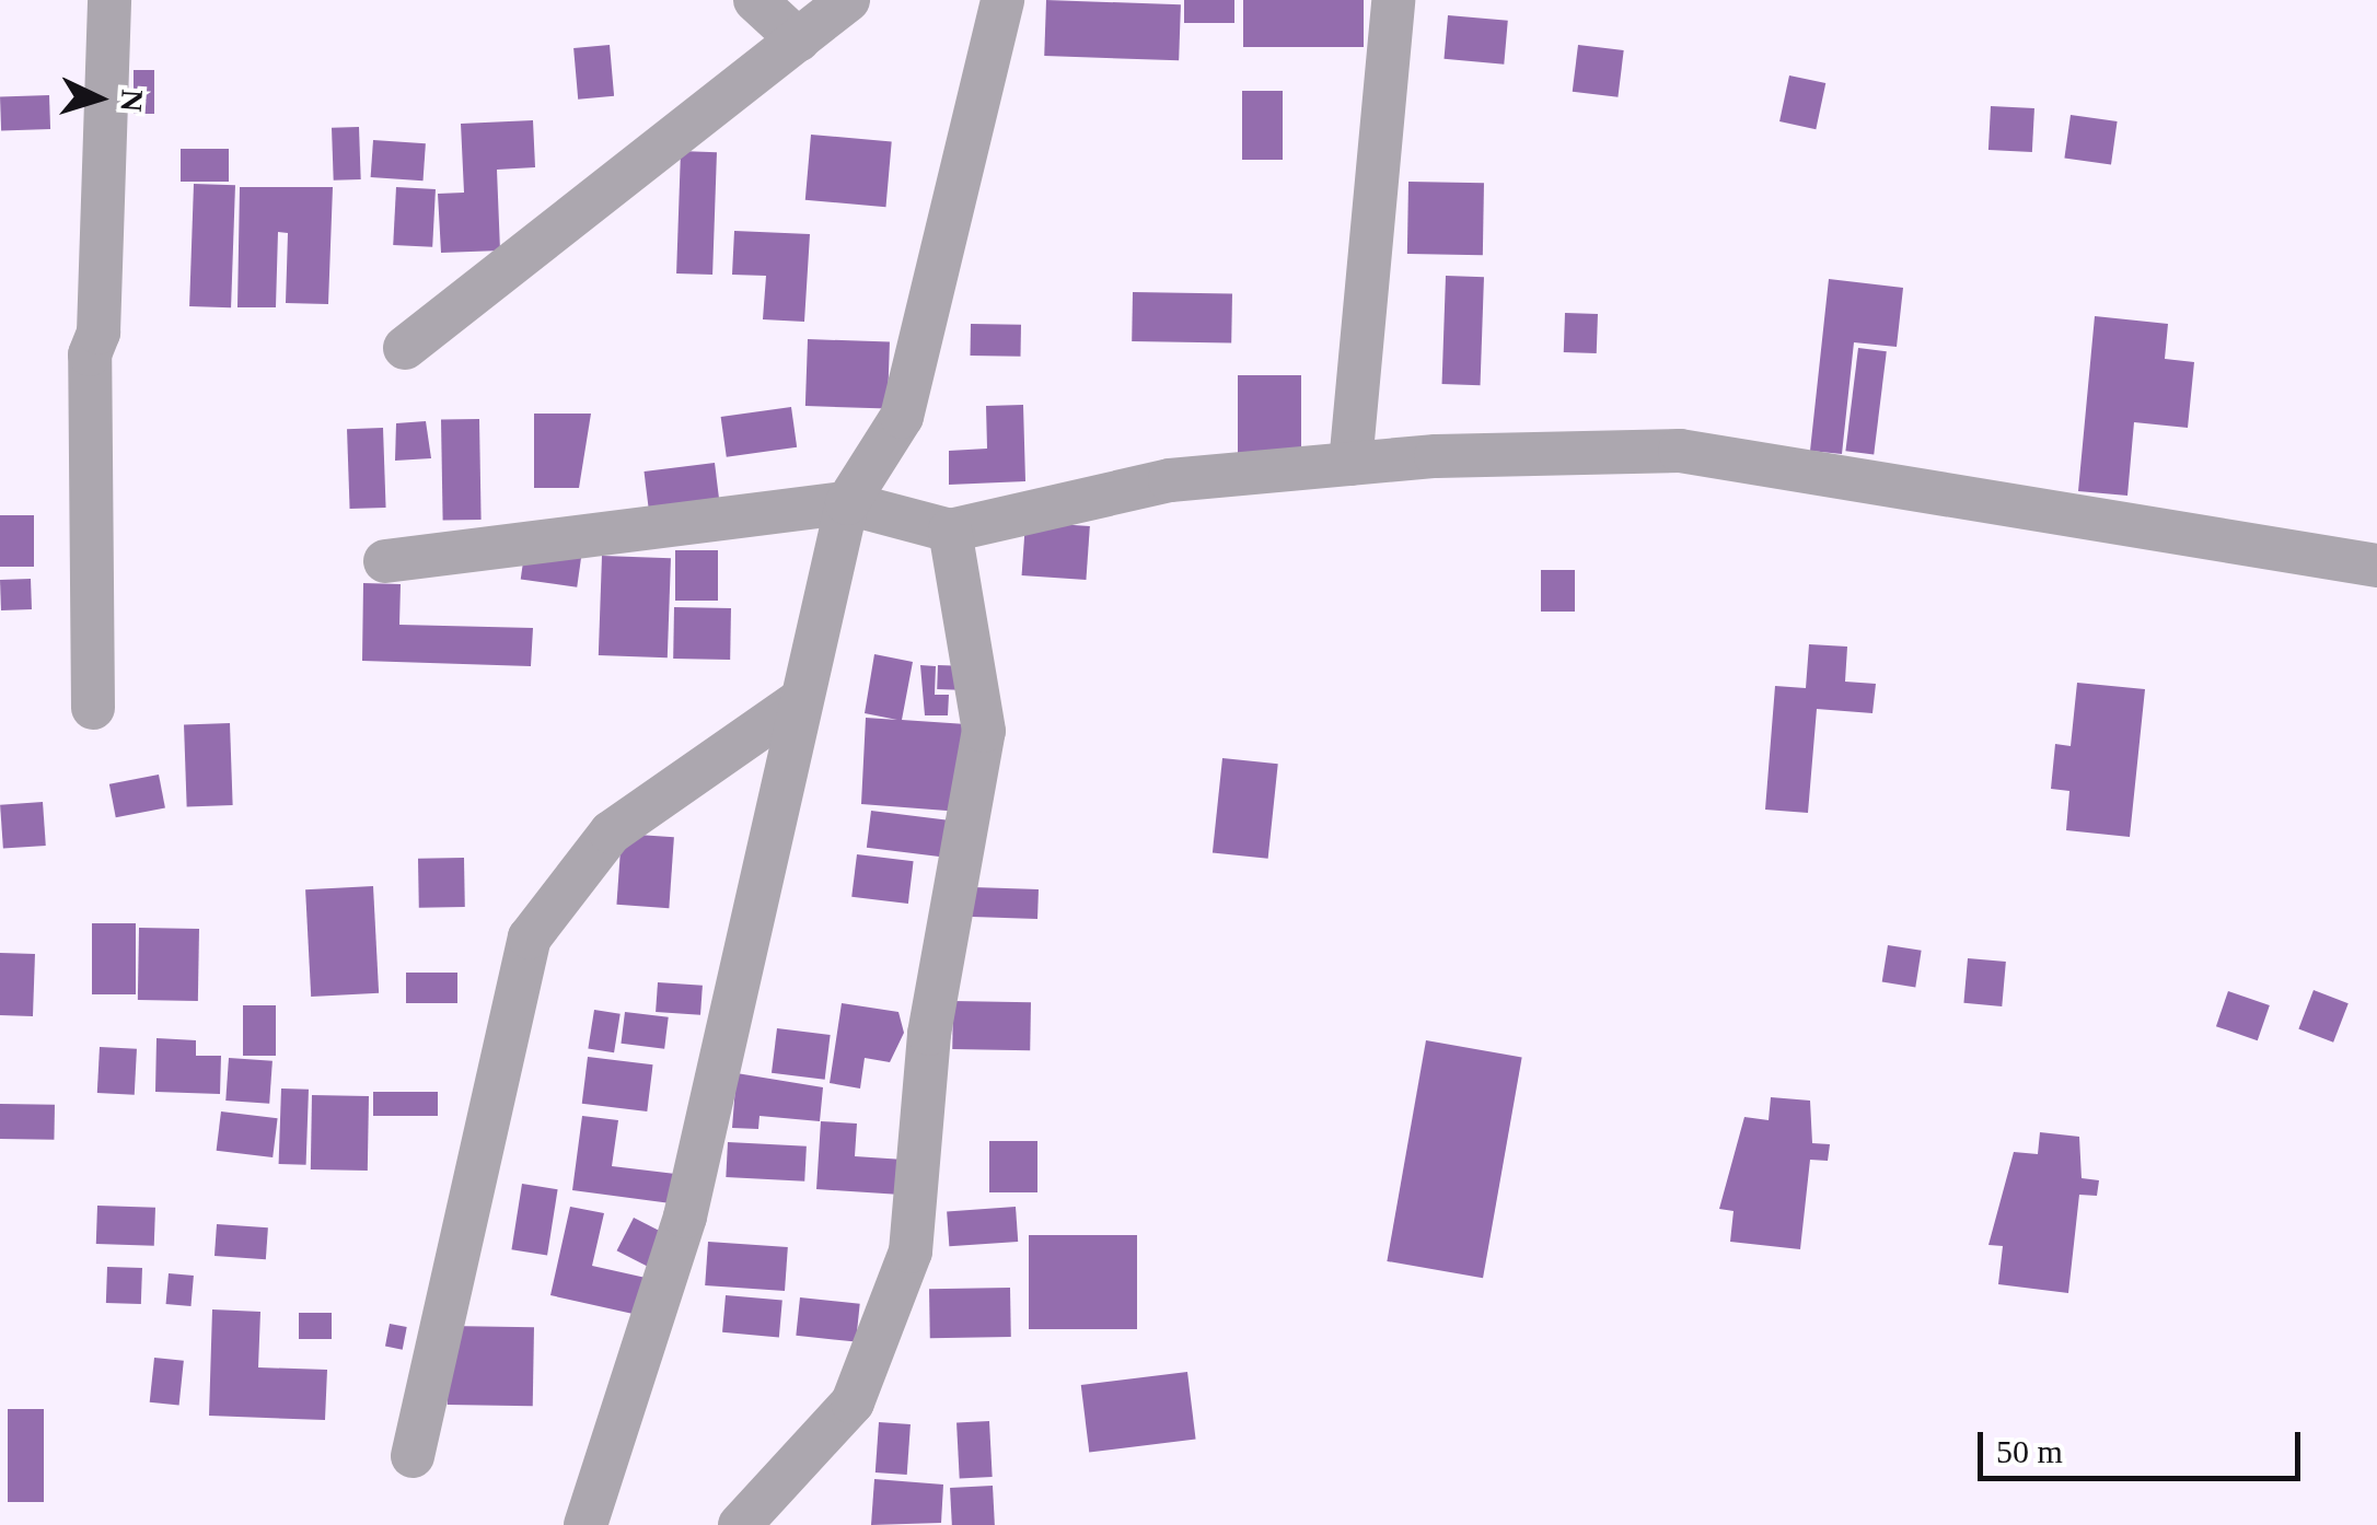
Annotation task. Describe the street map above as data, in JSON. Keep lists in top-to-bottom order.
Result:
{
  "scale_bar": "50 m",
  "north": "right"
}
